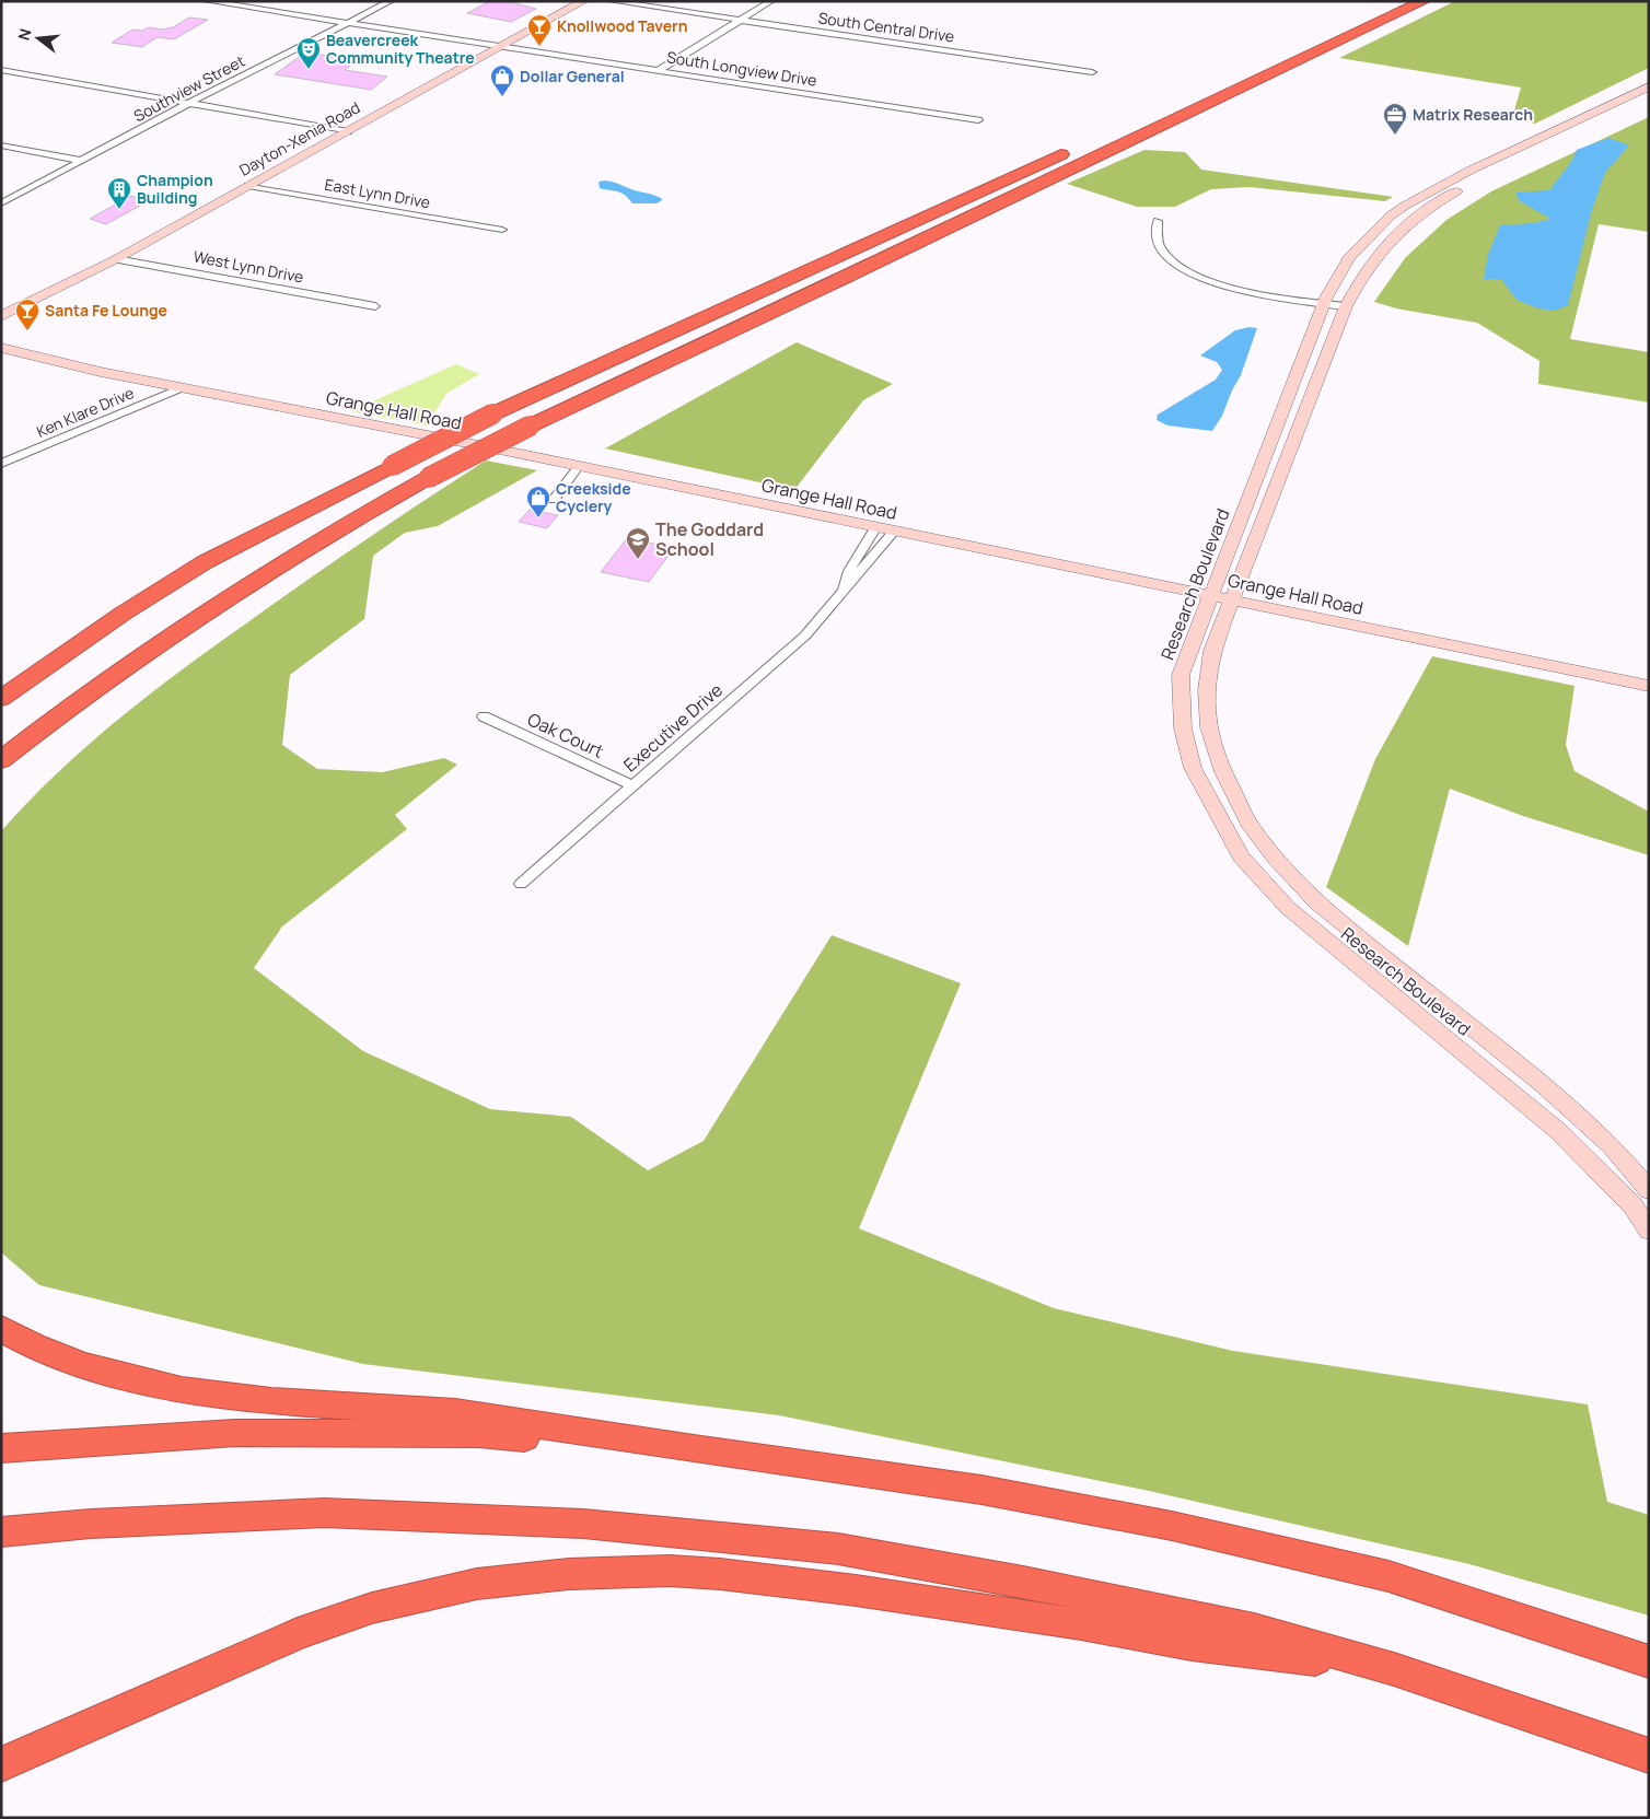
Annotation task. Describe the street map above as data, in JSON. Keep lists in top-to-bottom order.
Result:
{
  "streets": {
    "main road": ["Dayton-Xenia Road", "Grange Hall Road", "Research Boulevard"],
    "street": [
      "South Central Drive",
      "South Longview Drive",
      "Southview Street",
      "East Lynn Drive",
      "West Lynn Drive",
      "Ken Klare Drive",
      "Executive Drive",
      "Oak Court"
    ]
  },
  "crossings": [
    ["South Longview Drive", "Southview Street"],
    ["South Longview Drive", "Dayton-Xenia Road"],
    ["Dayton-Xenia Road", "East Lynn Drive"],
    ["Dayton-Xenia Road", "West Lynn Drive"],
    ["Grange Hall Road", "Ken Klare Drive"],
    ["Grange Hall Road", "Research Boulevard"],
    ["Grange Hall Road", "Executive Drive"],
    ["Executive Drive", "Oak Court"]
  ],
  "places": {
    "bar": ["Knollwood Tavern", "Santa Fe Lounge"],
    "theatre": ["Beavercreek Community Theatre"],
    "shop": ["Dollar General", "Creekside Cyclery"],
    "office": ["Matrix Research"],
    "building": ["Champion Building"],
    "school or university": ["The Goddard School"]
  },
  "north": "left"
}
